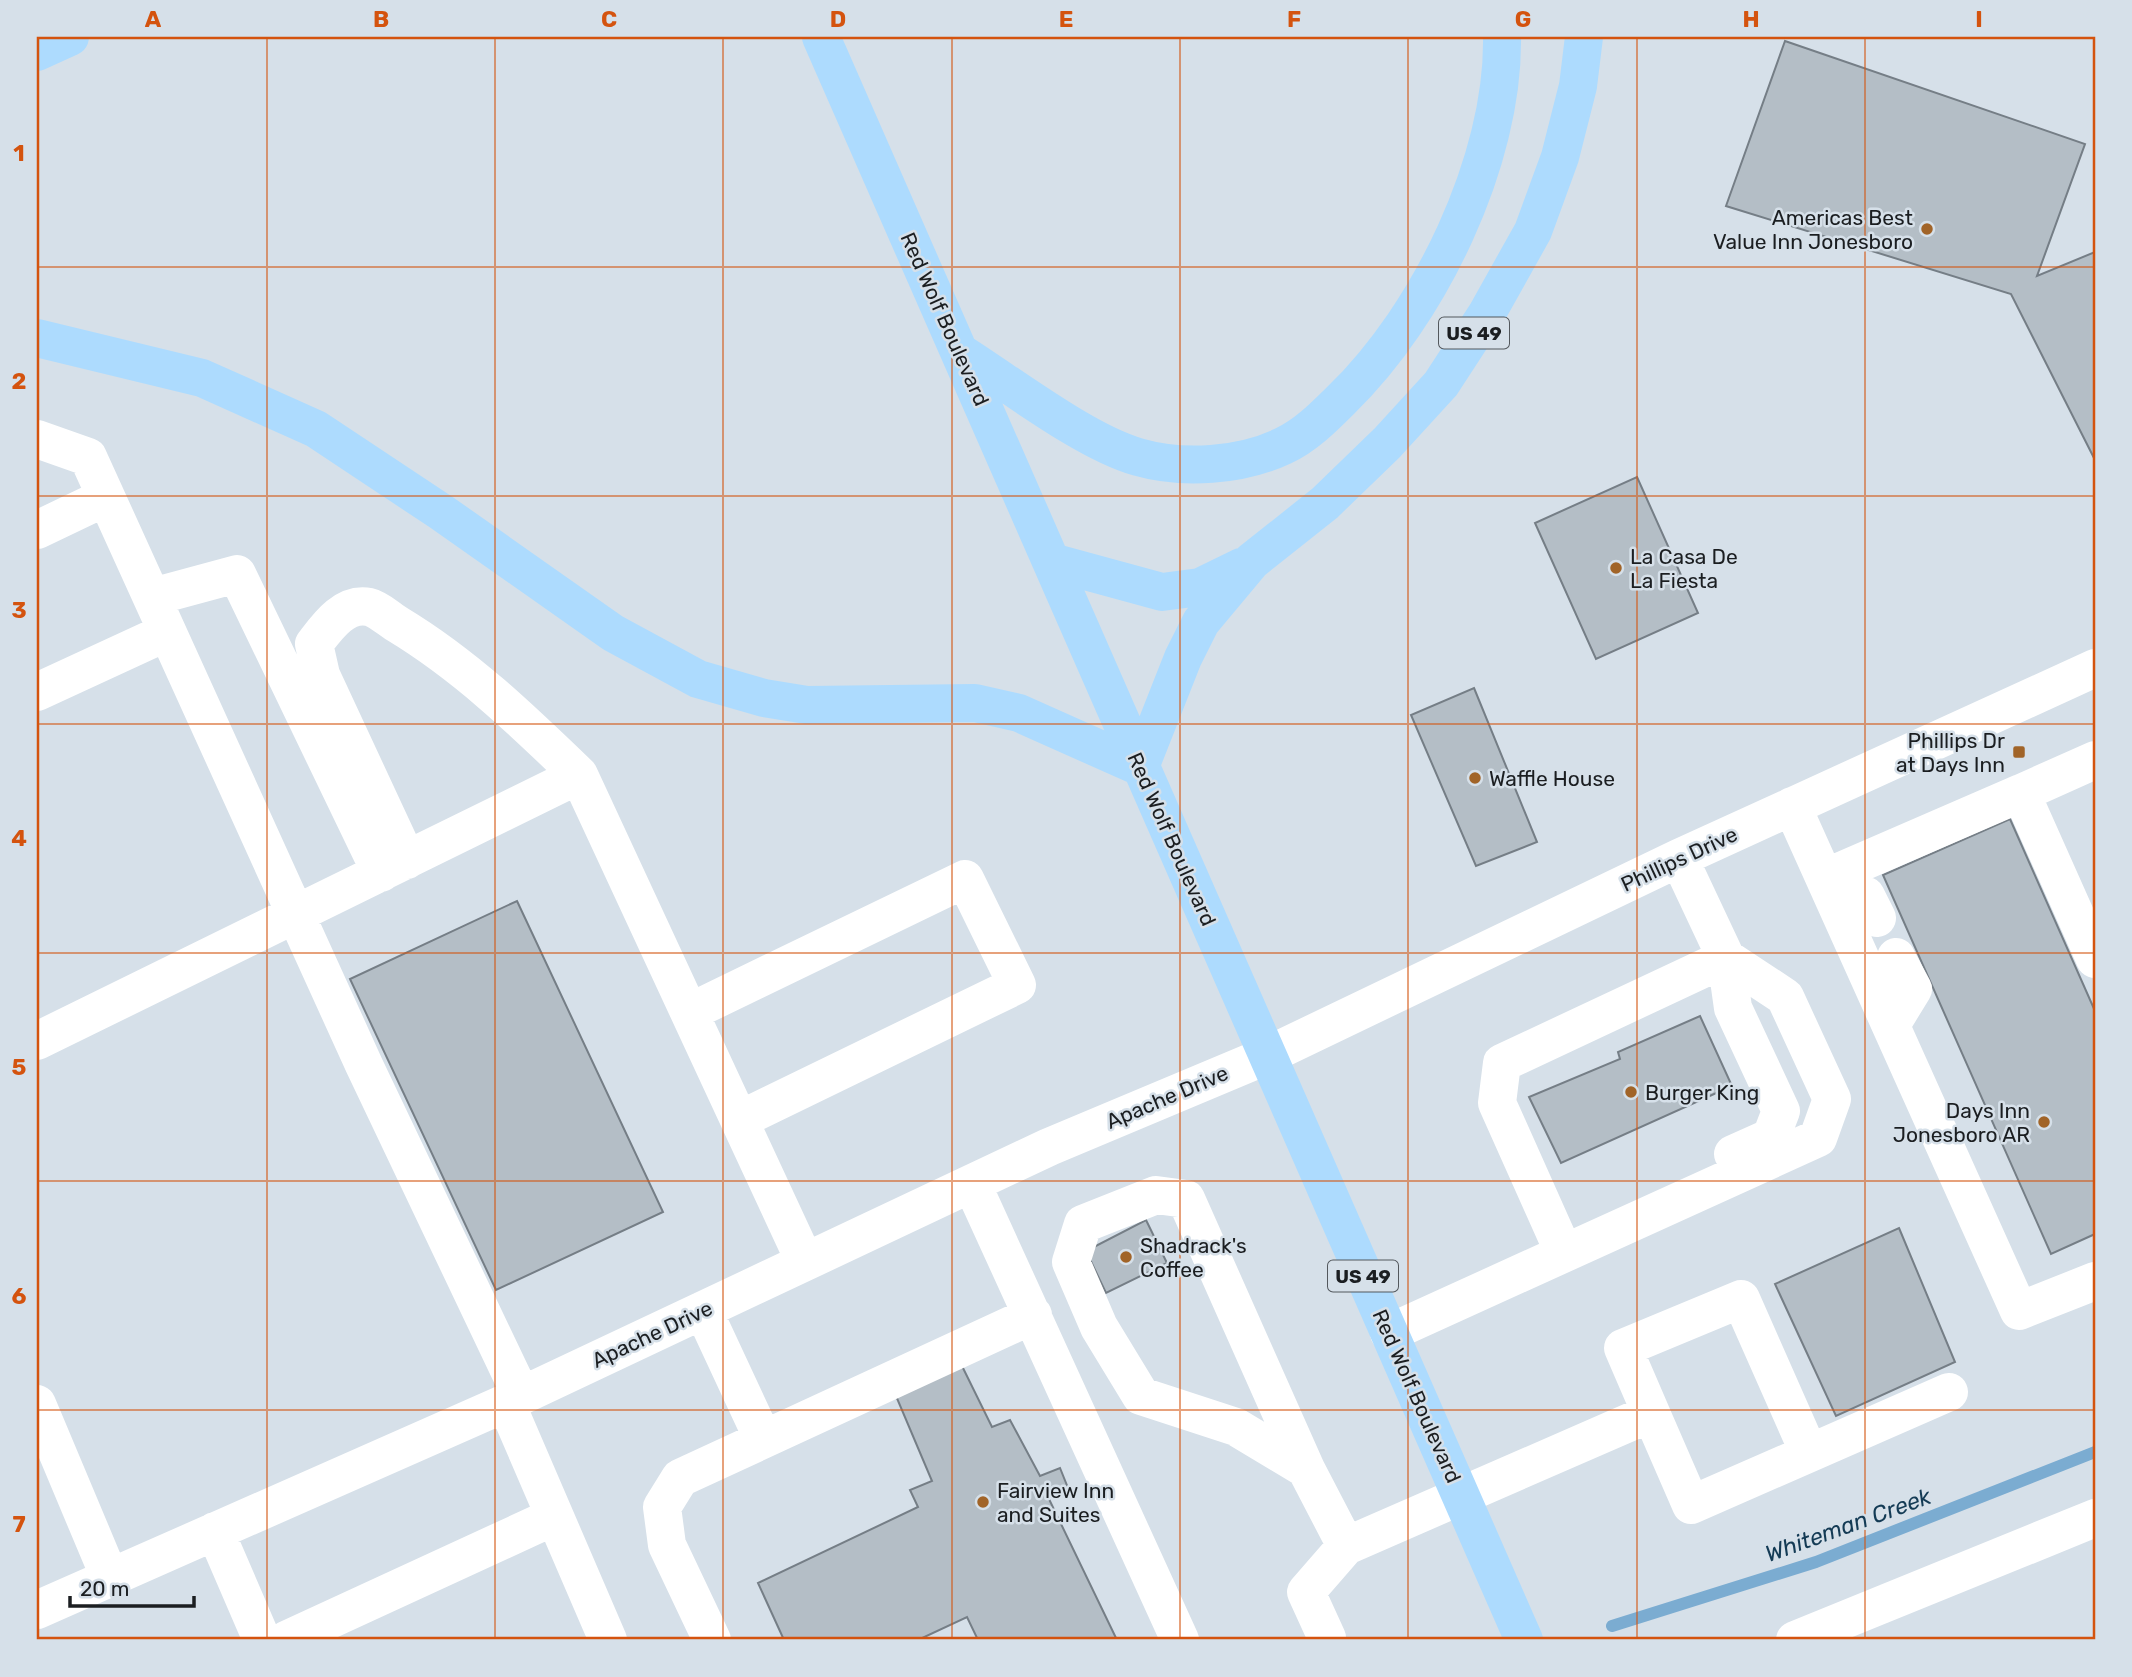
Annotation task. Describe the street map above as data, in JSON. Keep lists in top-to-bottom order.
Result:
{
  "streets": {
    "highway": ["Red Wolf Boulevard", "US 49"],
    "street": ["Phillips Drive", "Apache Drive"]
  },
  "crossings": [
    ["Red Wolf Boulevard", "US 49"],
    ["Red Wolf Boulevard", "Phillips Drive"],
    ["Red Wolf Boulevard", "Apache Drive"],
    ["Phillips Drive", "Apache Drive"]
  ],
  "water": ["Whiteman Creek"],
  "places": {
    "other": [
      "Americas Best Value Inn Jonesboro",
      "La Casa De La Fiesta",
      "Waffle House",
      "Burger King",
      "Days Inn Jonesboro AR",
      "Shadrack's Coffee",
      "Fairview Inn and Suites"
    ],
    "transit": ["Phillips Dr at Days Inn"]
  },
  "scale_bar": "20 m",
  "grid": {
    "columns": [
      "A",
      "B",
      "C",
      "D",
      "E",
      "F",
      "G",
      "H",
      "I"
    ],
    "rows": [
      "1",
      "2",
      "3",
      "4",
      "5",
      "6",
      "7"
    ]
  }
}
